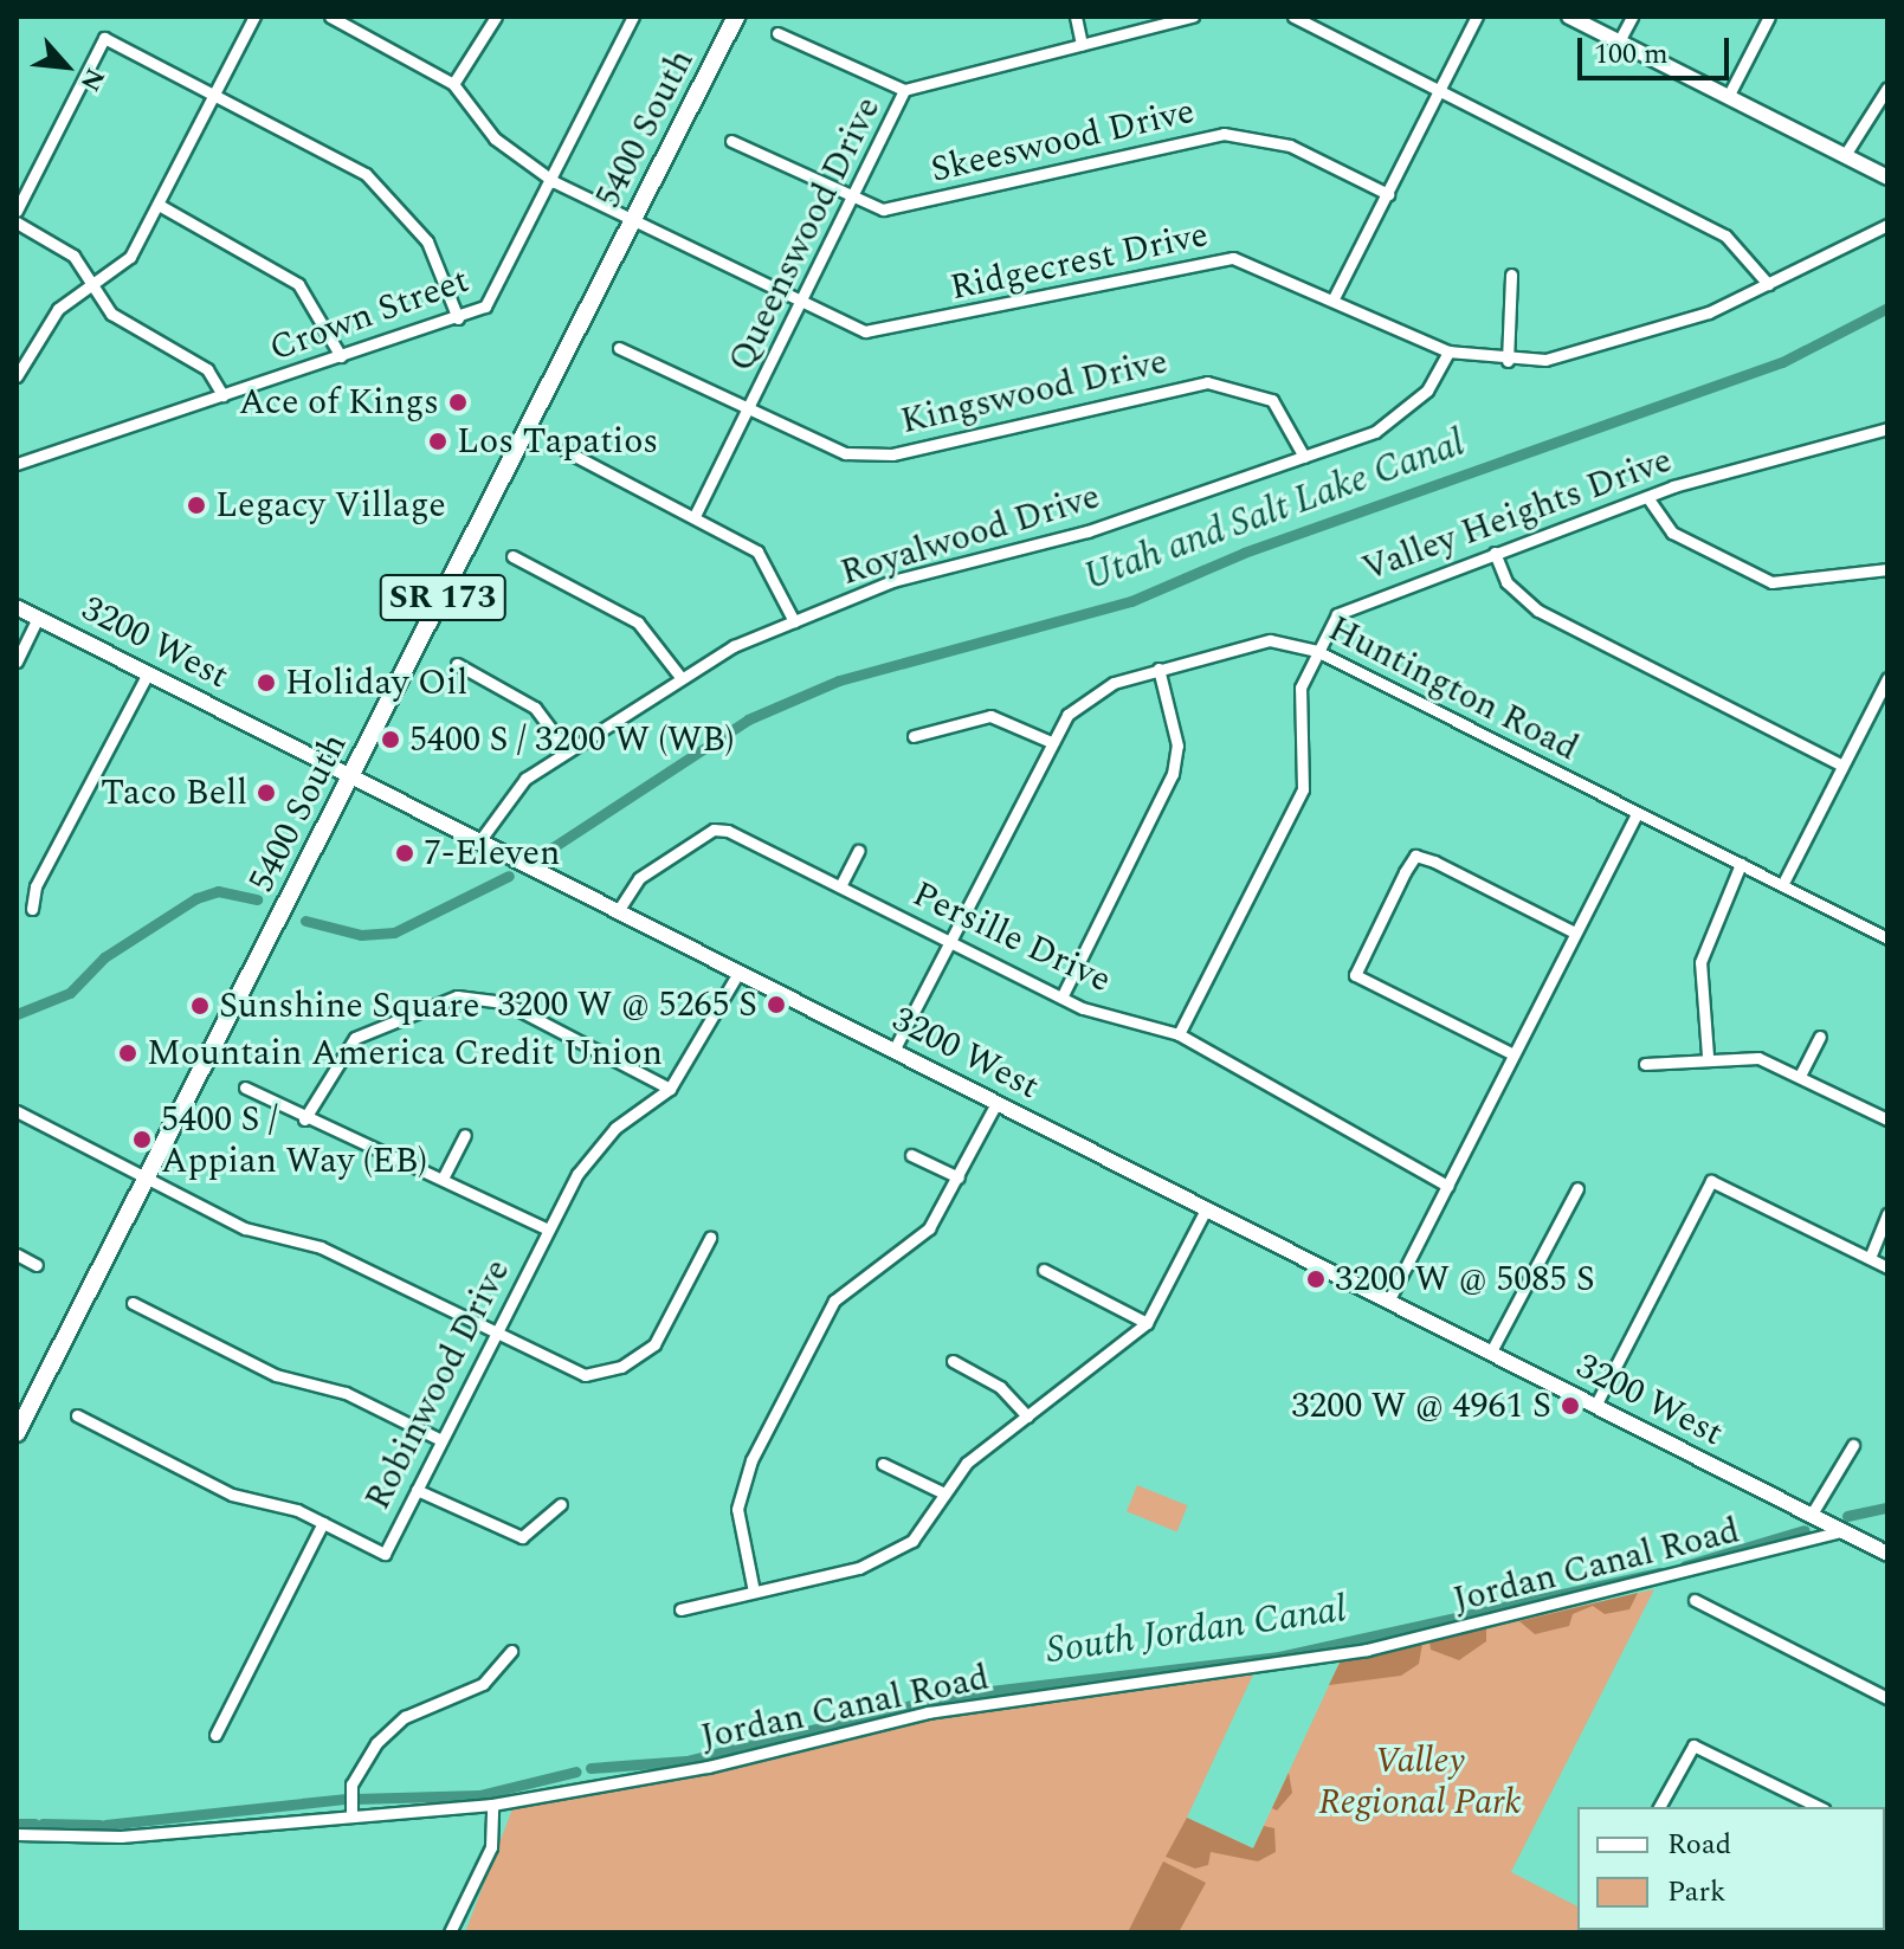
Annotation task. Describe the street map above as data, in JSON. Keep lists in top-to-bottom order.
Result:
{
  "streets": {
    "main road": ["5400 South", "SR 173"],
    "street": [
      "Skeeswood Drive",
      "Queenswood Drive",
      "Ridgecrest Drive",
      "Crown Street",
      "Kingswood Drive",
      "Valley Heights Drive",
      "Royalwood Drive",
      "3200 West",
      "Huntington Road",
      "Persille Drive",
      "Robinwood Drive",
      "Jordan Canal Road"
    ]
  },
  "crossings": [
    ["5400 South", "Ridgecrest Drive"],
    ["5400 South", "3200 West"],
    ["Skeeswood Drive", "Queenswood Drive"],
    ["Queenswood Drive", "Ridgecrest Drive"],
    ["Queenswood Drive", "Kingswood Drive"],
    ["Ridgecrest Drive", "Crown Street"],
    ["Ridgecrest Drive", "Royalwood Drive"],
    ["Kingswood Drive", "Royalwood Drive"],
    ["Valley Heights Drive", "Huntington Road"],
    ["Valley Heights Drive", "Persille Drive"],
    ["Royalwood Drive", "3200 West"],
    ["3200 West", "Huntington Road"],
    ["3200 West", "Persille Drive"],
    ["3200 West", "Robinwood Drive"],
    ["3200 West", "Jordan Canal Road"],
    ["Huntington Road", "Persille Drive"]
  ],
  "water": ["Utah and Salt Lake Canal", "South Jordan Canal"],
  "parks": ["Valley Regional Park"],
  "places": [
    "Ace of Kings",
    "Los Tapatios",
    "Legacy Village",
    "Holiday Oil",
    "5400 S / 3200 W (WB)",
    "Taco Bell",
    "7-Eleven",
    "3200 W @ 5265 S",
    "Sunshine Square",
    "Mountain America Credit Union",
    "5400 S / Appian Way (EB)",
    "3200 W @ 5085 S",
    "3200 W @ 4961 S"
  ],
  "legend": ["Road", "Park"],
  "scale_bar": "100 m",
  "north": "bottom right"
}
